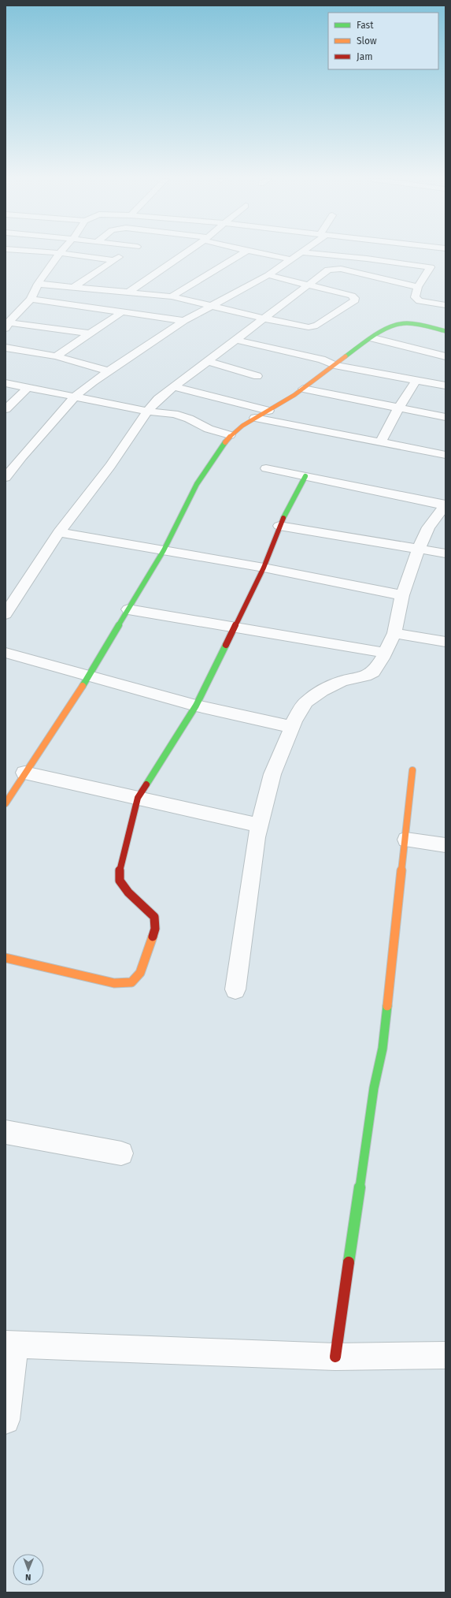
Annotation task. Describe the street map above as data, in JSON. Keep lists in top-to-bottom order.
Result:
{
  "legend": ["Fast", "Slow", "Jam"],
  "north": "bottom"
}
